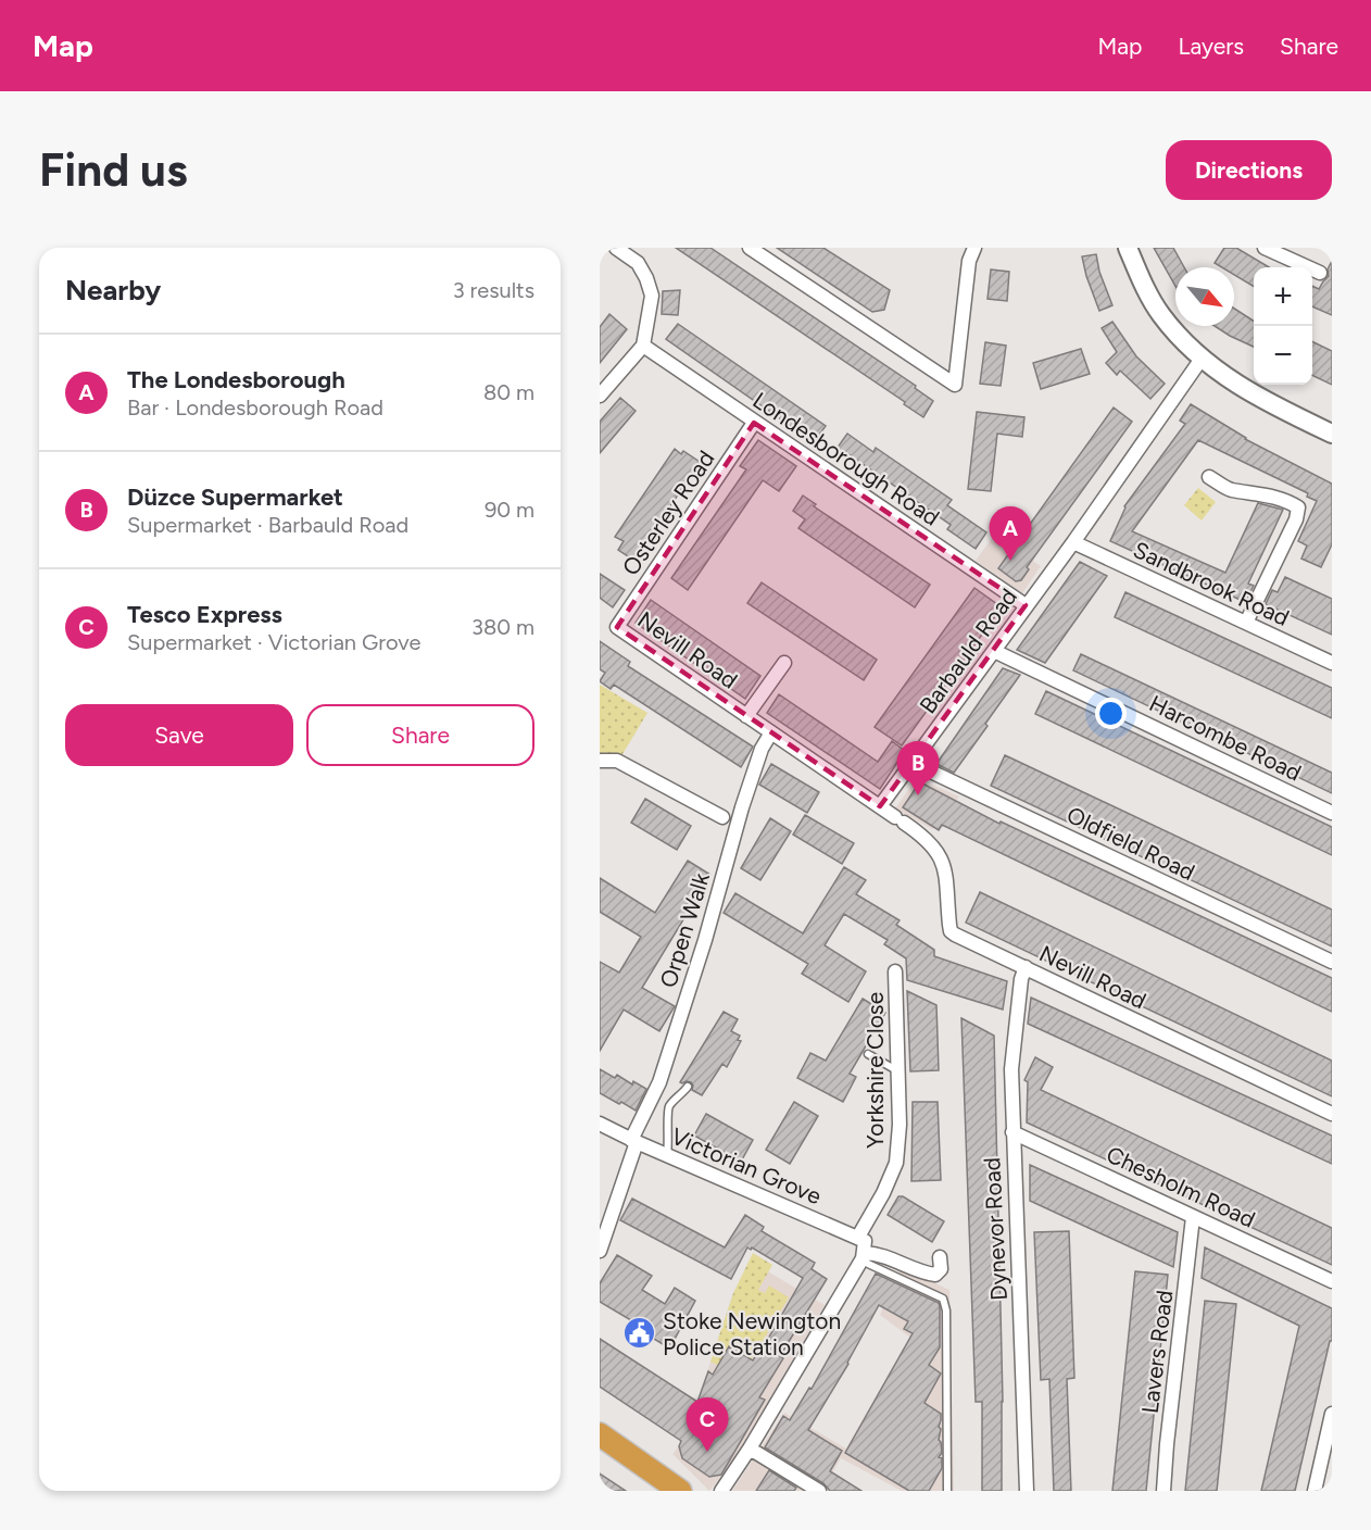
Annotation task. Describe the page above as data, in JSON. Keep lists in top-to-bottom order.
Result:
{
  "streets": {
    "street": [
      "Londesborough Road",
      "Osterley Road",
      "Sandbrook Road",
      "Nevill Road",
      "Barbauld Road",
      "Harcombe Road",
      "Oldfield Road",
      "Orpen Walk",
      "Yorkshire Close",
      "Victorian Grove",
      "Chesholm Road",
      "Dynevor Road",
      "Lavers Road"
    ]
  },
  "crossings": [
    ["Londesborough Road", "Osterley Road"],
    ["Londesborough Road", "Barbauld Road"],
    ["Osterley Road", "Nevill Road"],
    ["Sandbrook Road", "Barbauld Road"],
    ["Nevill Road", "Barbauld Road"],
    ["Nevill Road", "Orpen Walk"],
    ["Nevill Road", "Dynevor Road"],
    ["Barbauld Road", "Harcombe Road"],
    ["Barbauld Road", "Oldfield Road"],
    ["Orpen Walk", "Victorian Grove"],
    ["Yorkshire Close", "Victorian Grove"],
    ["Chesholm Road", "Dynevor Road"],
    ["Chesholm Road", "Lavers Road"]
  ],
  "places": {
    "public building": ["Stoke Newington Police Station"]
  },
  "north": "bottom right",
  "page": {
    "header": "Map",
    "nav": ["Map", "Layers", "Share"],
    "buttons": [
      "Directions",
      ["Save", "Share"]
    ],
    "title": "Find us",
    "heading": ["Nearby", "3 results"],
    "map_buttons": ["+", "−"],
    "list": [
      {
        "mark": "A",
        "name": "The Londesborough",
        "note": "Bar · Londesborough Road",
        "value": "80 m"
      },
      {
        "mark": "B",
        "name": "Düzce Supermarket",
        "note": "Supermarket · Barbauld Road",
        "value": "90 m"
      },
      {
        "mark": "C",
        "name": "Tesco Express",
        "note": "Supermarket · Victorian Grove",
        "value": "380 m"
      }
    ],
    "pins": ["A", "B", "C"]
  }
}
